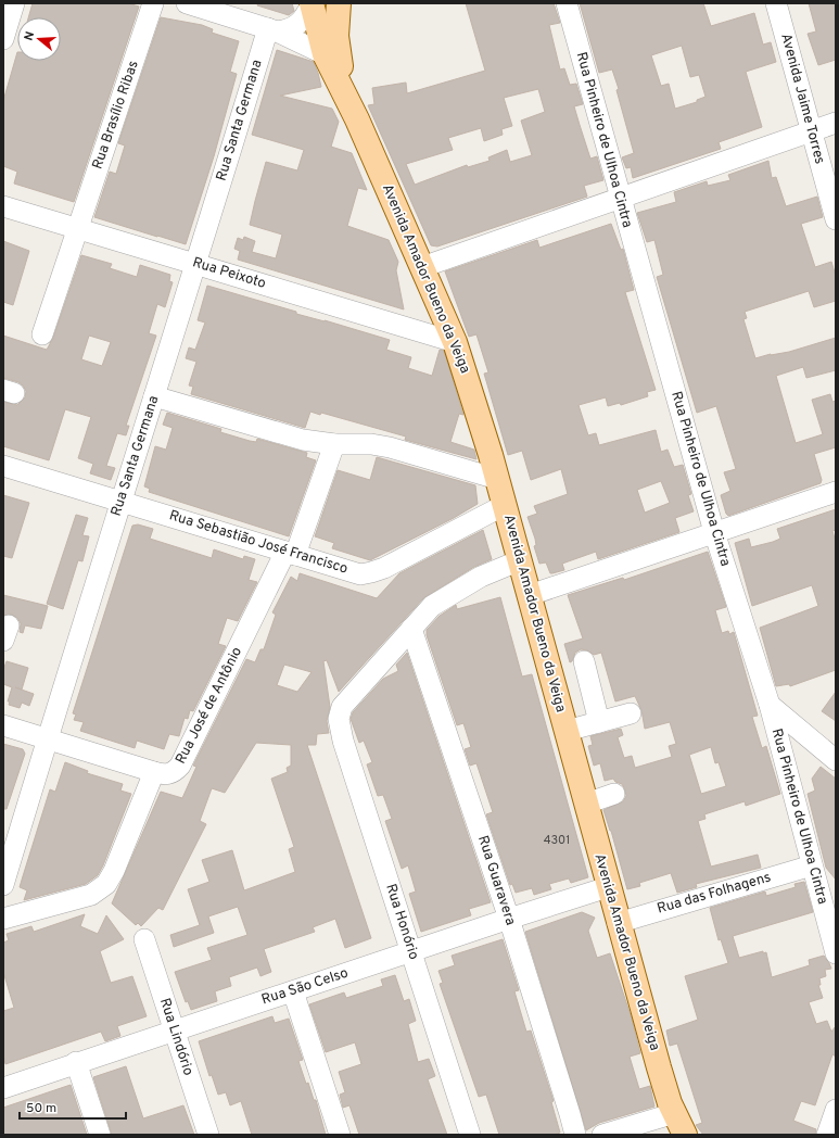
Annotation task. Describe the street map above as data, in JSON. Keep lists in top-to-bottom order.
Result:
{
  "streets": {
    "main road": ["Avenida Amador Bueno da Veiga"],
    "street": [
      "Avenida Jaime Torres",
      "Rua Brasílio Ribas",
      "Rua Santa Germana",
      "Rua Pinheiro de Ulhoa Cintra",
      "Rua Peixoto",
      "Rua Sebastião José Francisco",
      "Rua José de Antônio",
      "Rua Guaravera",
      "Rua das Folhagens",
      "Rua Honório",
      "Rua São Celso",
      "Rua Lindório"
    ]
  },
  "crossings": [
    ["Rua Brasílio Ribas", "Rua Peixoto"],
    ["Rua Santa Germana", "Rua Peixoto"],
    ["Rua Santa Germana", "Rua Sebastião José Francisco"],
    ["Rua Pinheiro de Ulhoa Cintra", "Rua das Folhagens"],
    ["Rua Peixoto", "Avenida Amador Bueno da Veiga"],
    ["Avenida Amador Bueno da Veiga", "Rua Sebastião José Francisco"],
    ["Avenida Amador Bueno da Veiga", "Rua das Folhagens"],
    ["Avenida Amador Bueno da Veiga", "Rua São Celso"],
    ["Rua Sebastião José Francisco", "Rua José de Antônio"],
    ["Rua Guaravera", "Rua Honório"],
    ["Rua Guaravera", "Rua São Celso"],
    ["Rua Honório", "Rua São Celso"],
    ["Rua São Celso", "Rua Lindório"]
  ],
  "house_numbers": ["4301"],
  "scale_bar": "50 m",
  "north": "left"
}
